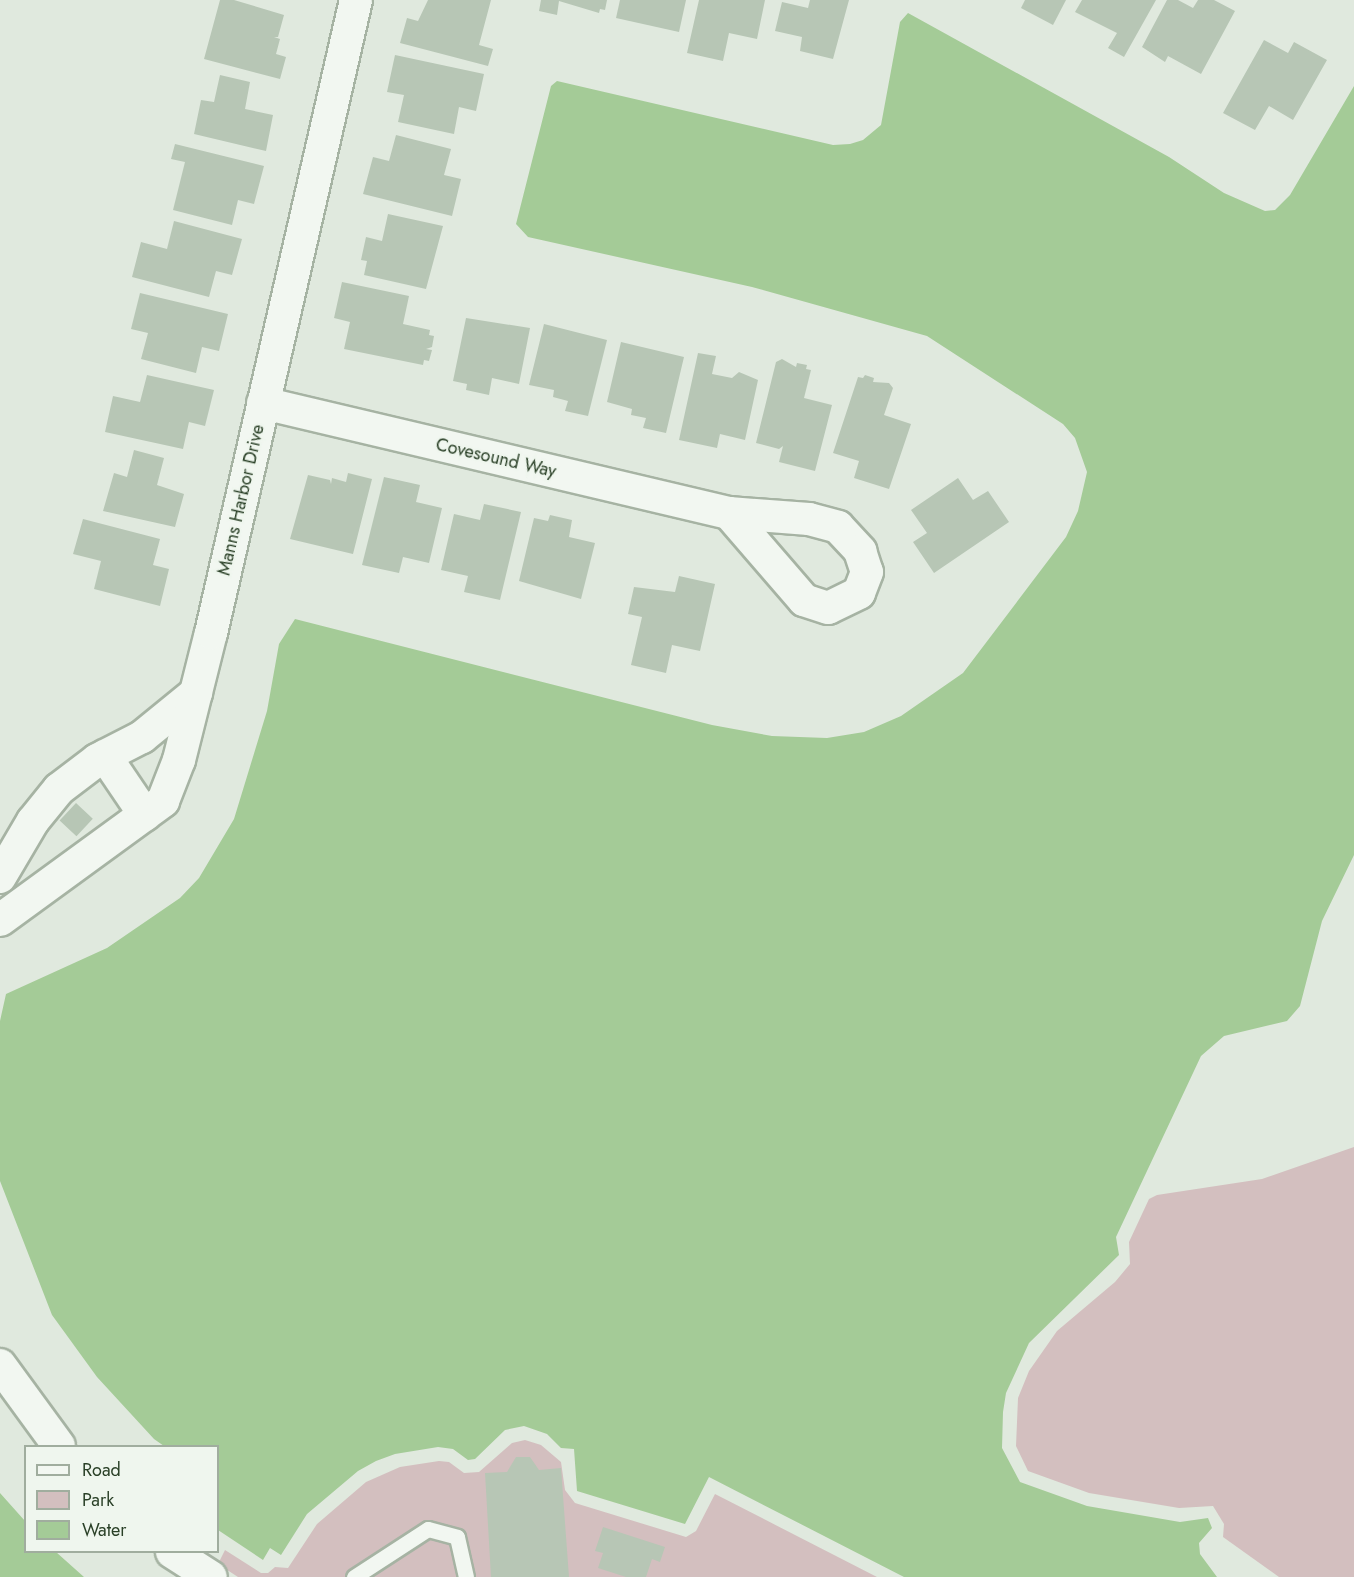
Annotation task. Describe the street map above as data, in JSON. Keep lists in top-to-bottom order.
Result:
{
  "streets": {
    "street": ["Covesound Way", "Manns Harbor Drive"]
  },
  "crossings": [
    ["Covesound Way", "Manns Harbor Drive"]
  ],
  "legend": ["Road", "Park", "Water"]
}
